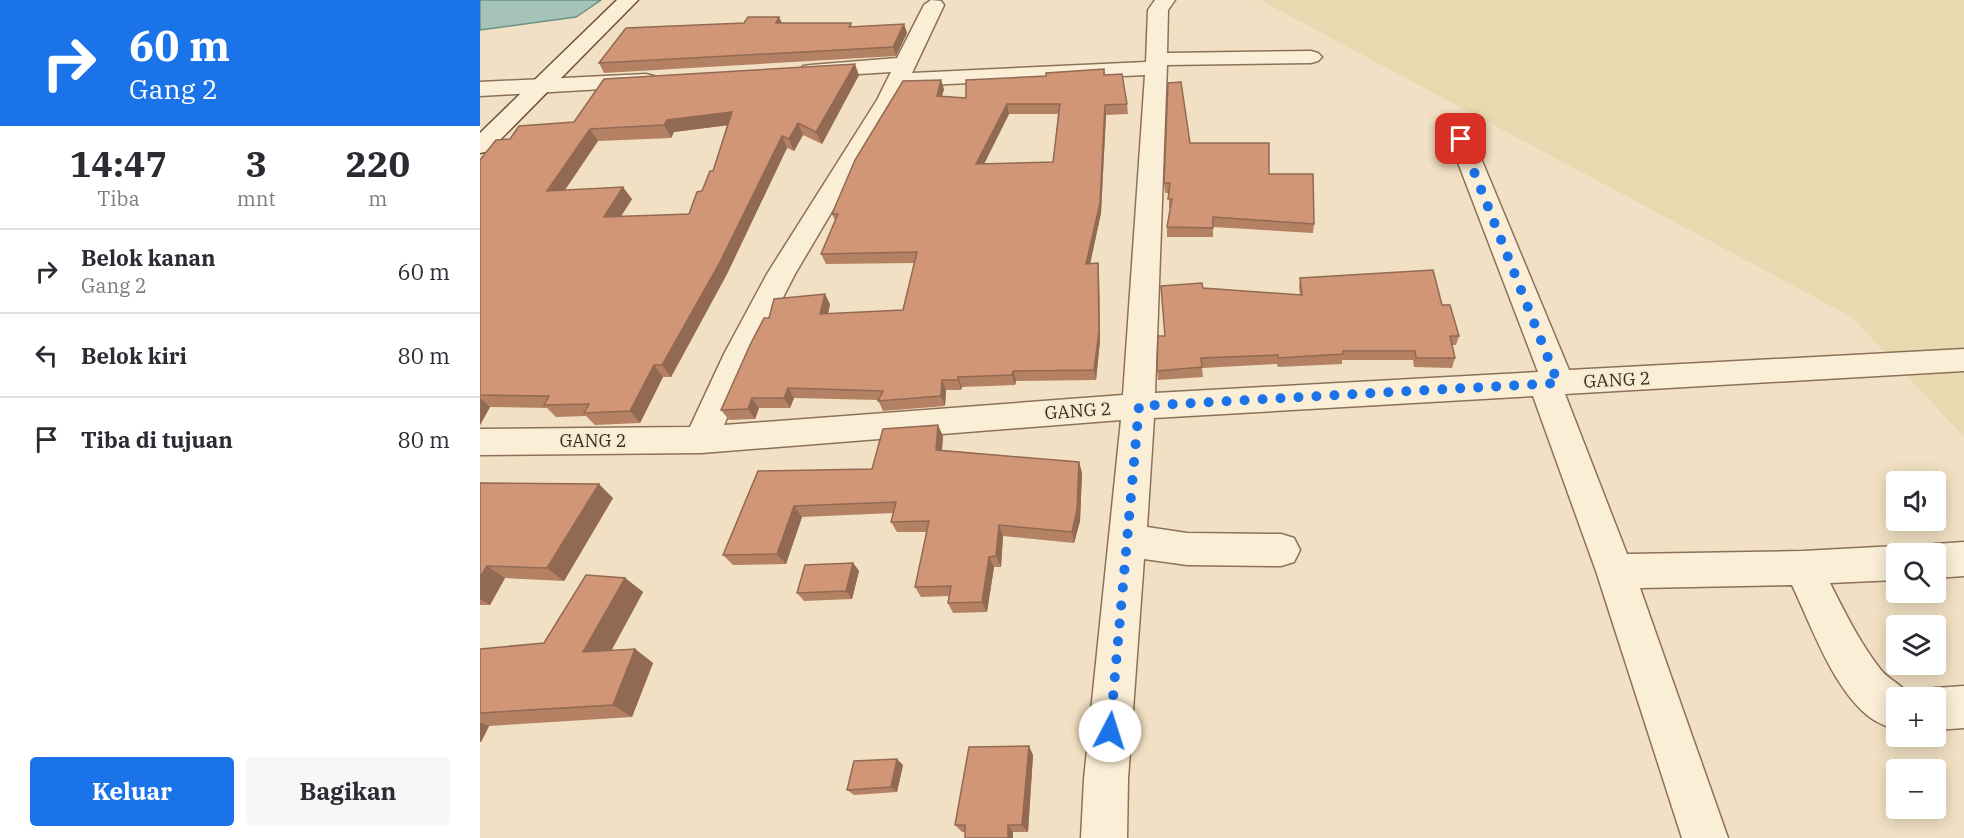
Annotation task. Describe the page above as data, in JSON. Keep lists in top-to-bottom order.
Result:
{
  "streets": {
    "street": ["GANG 2"]
  },
  "page": {
    "turn": ["60 m", "Gang 2"],
    "eta": [
      "14:47",
      "Tiba",
      "3",
      "mnt",
      "220",
      "m"
    ],
    "list": [
      {
        "name": "Belok kanan",
        "note": "Gang 2",
        "value": "60 m"
      },
      {
        "name": "Belok kiri",
        "value": "80 m"
      },
      {
        "name": "Tiba di tujuan",
        "value": "80 m"
      }
    ],
    "map_buttons": ["+", "−"],
    "buttons": ["Keluar", "Bagikan"]
  }
}
